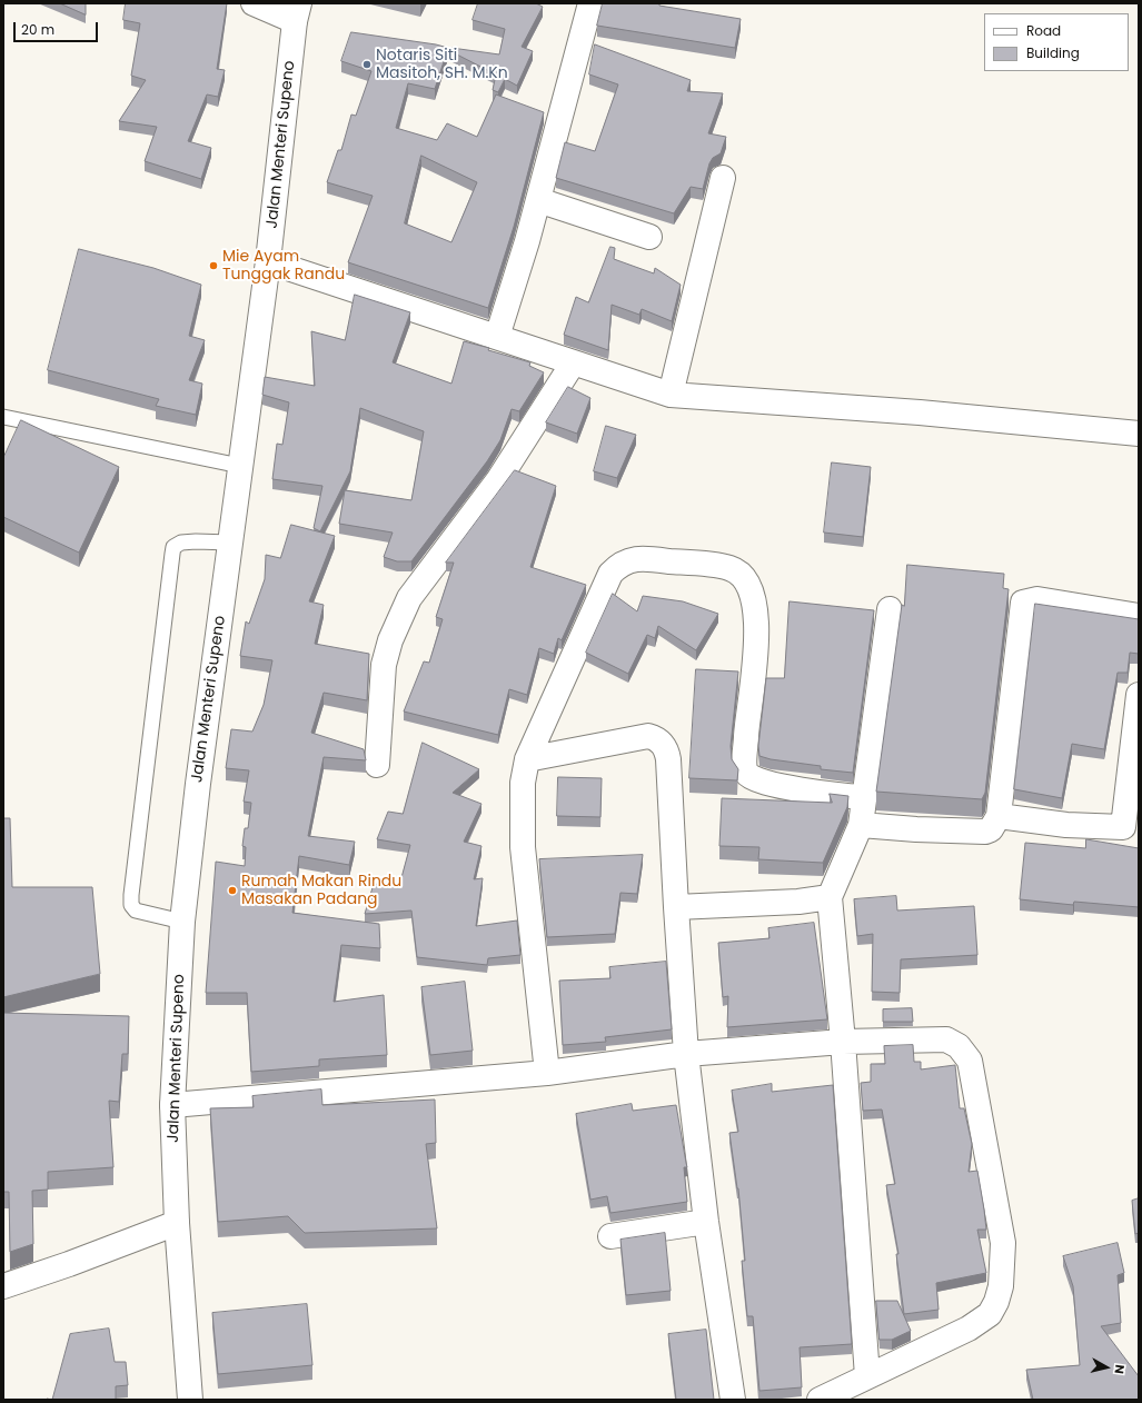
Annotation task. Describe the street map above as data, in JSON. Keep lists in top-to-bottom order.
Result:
{
  "streets": {
    "street": ["Jalan Menteri Supeno"]
  },
  "places": ["Notaris Siti Masitoh, SH. M.Kn", "Mie Ayam Tunggak Randu", "Rumah Makan Rindu Masakan Padang"],
  "legend": ["Road", "Building"],
  "scale_bar": "20 m",
  "north": "right"
}
